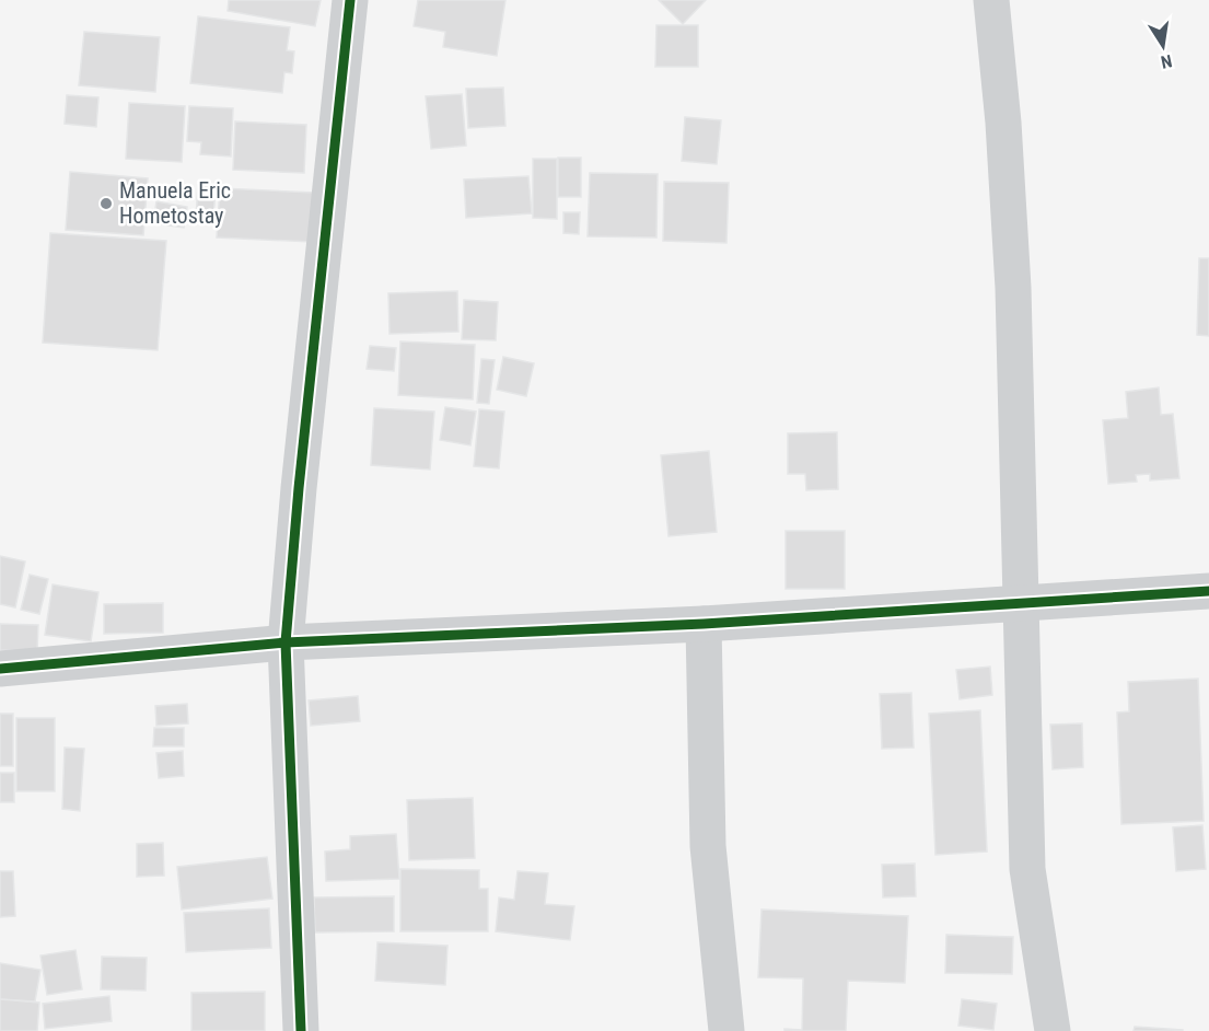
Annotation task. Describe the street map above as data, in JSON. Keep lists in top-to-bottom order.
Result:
{
  "places": ["Manuela Eric Hometostay"],
  "north": "bottom"
}
